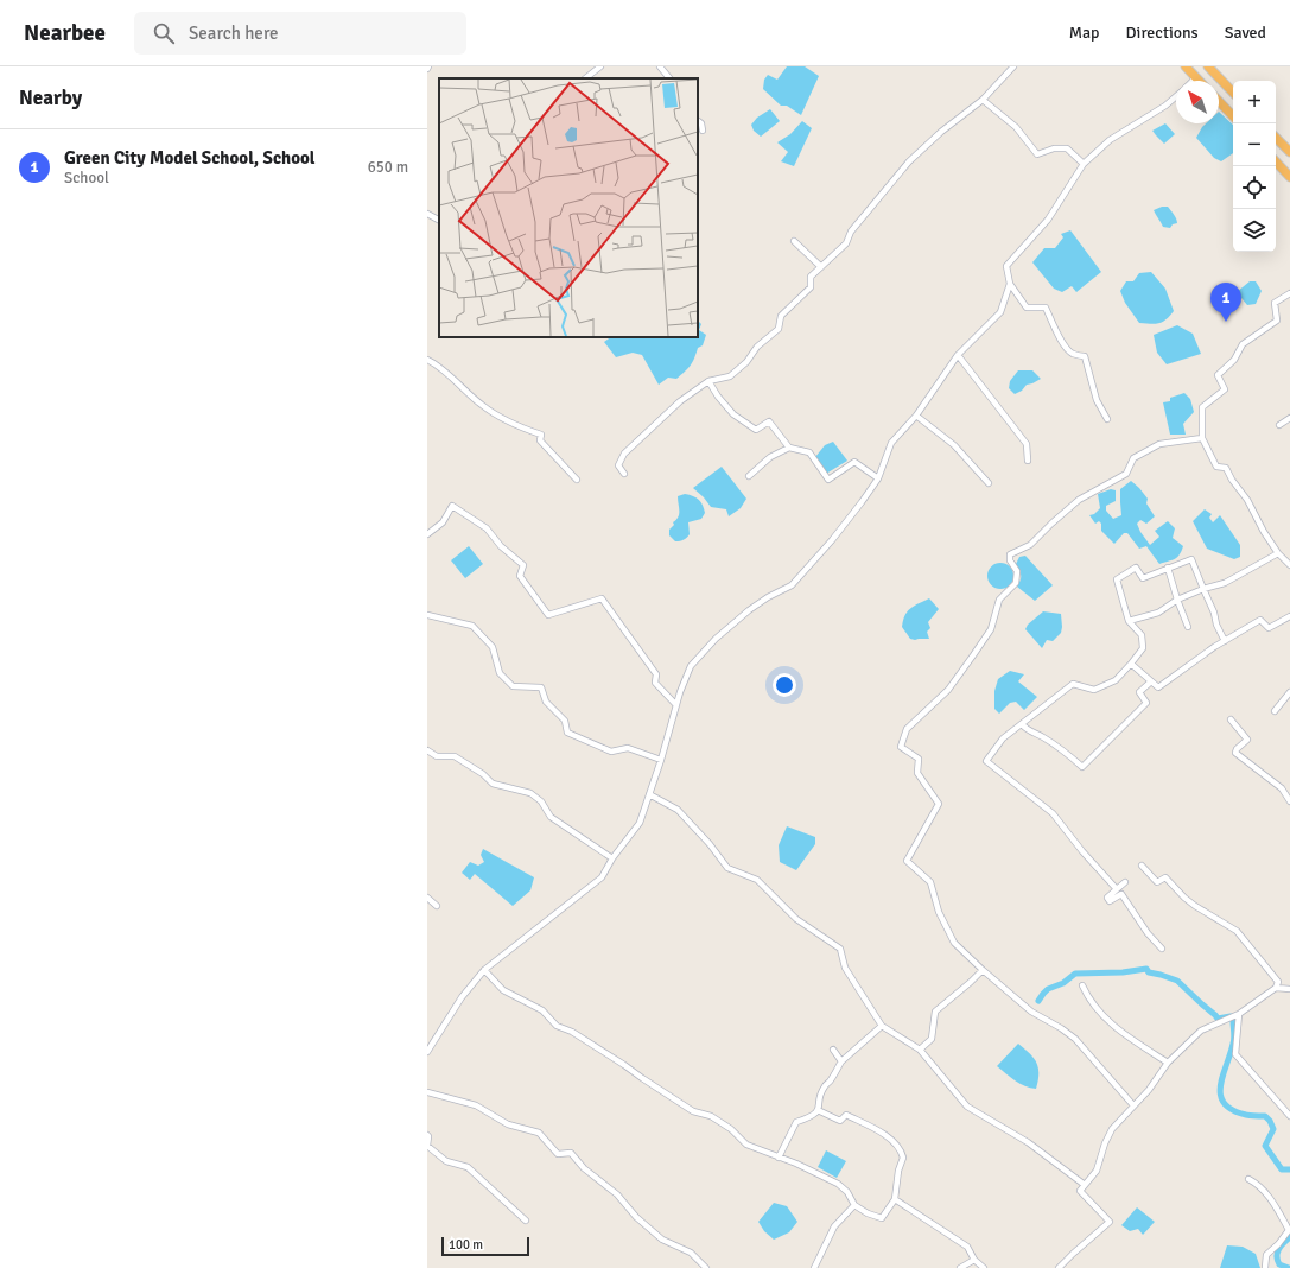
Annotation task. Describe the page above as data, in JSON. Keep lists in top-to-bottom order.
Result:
{
  "scale_bar": "100 m",
  "north": "top left",
  "page": {
    "header": "Nearbee",
    "search": "Search here",
    "nav": ["Map", "Directions", "Saved"],
    "heading": "Nearby",
    "map_buttons": ["+", "−"],
    "list": [
      {
        "mark": "1",
        "name": "Green City Model School, School",
        "note": "School",
        "value": "650 m"
      }
    ],
    "pins": "1",
    "scale": "100 m"
  }
}
